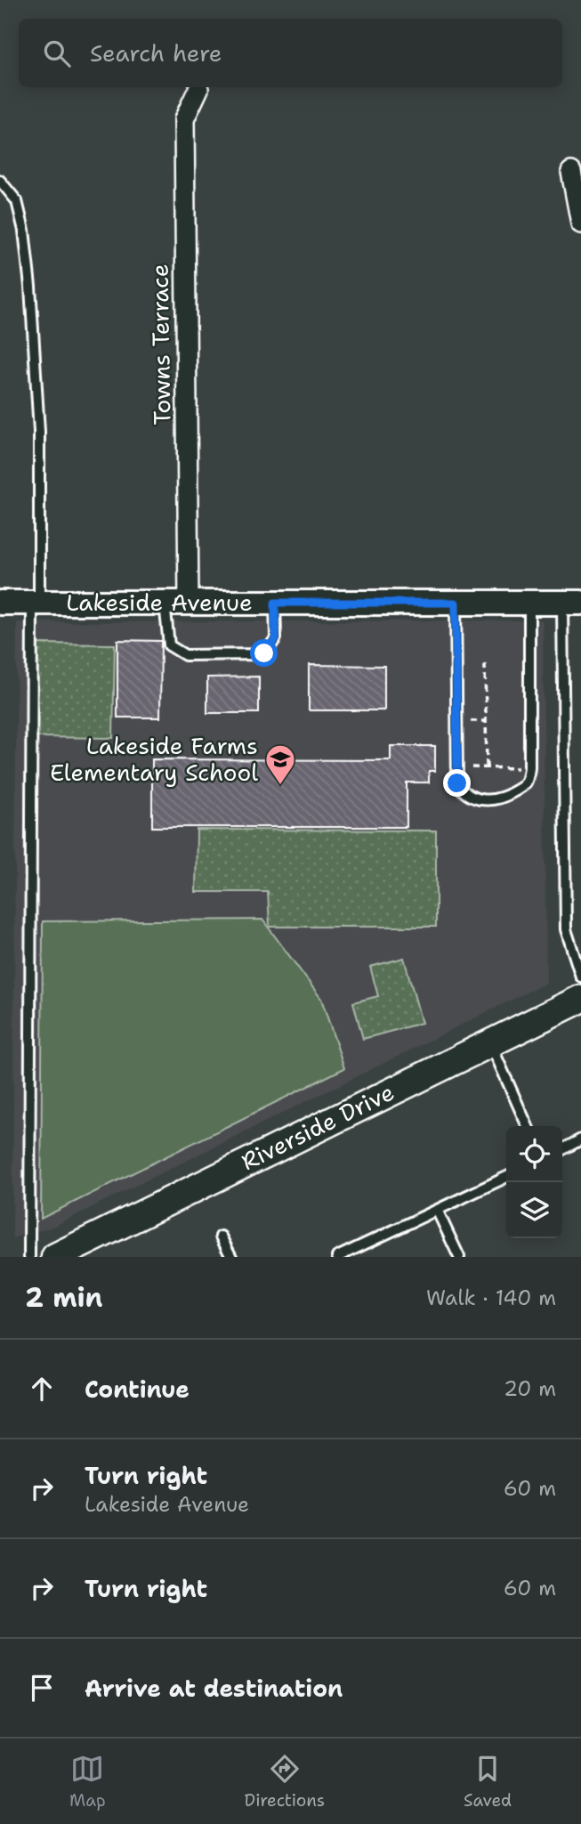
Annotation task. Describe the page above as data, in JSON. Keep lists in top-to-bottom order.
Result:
{
  "streets": {
    "main road": ["Riverside Drive"],
    "street": ["Towns Terrace", "Lakeside Avenue"]
  },
  "crossings": [
    ["Towns Terrace", "Lakeside Avenue"]
  ],
  "places": {
    "school or university": ["Lakeside Farms Elementary School"]
  },
  "page": {
    "search": "Search here",
    "heading": ["2 min", "Walk · 140 m"],
    "list": [
      ["Continue", "20 m"],
      ["Turn right", "Lakeside Avenue", "60 m"],
      ["Turn right", "60 m"],
      "Arrive at destination"
    ],
    "nav": ["Map", "Directions", "Saved"]
  }
}
